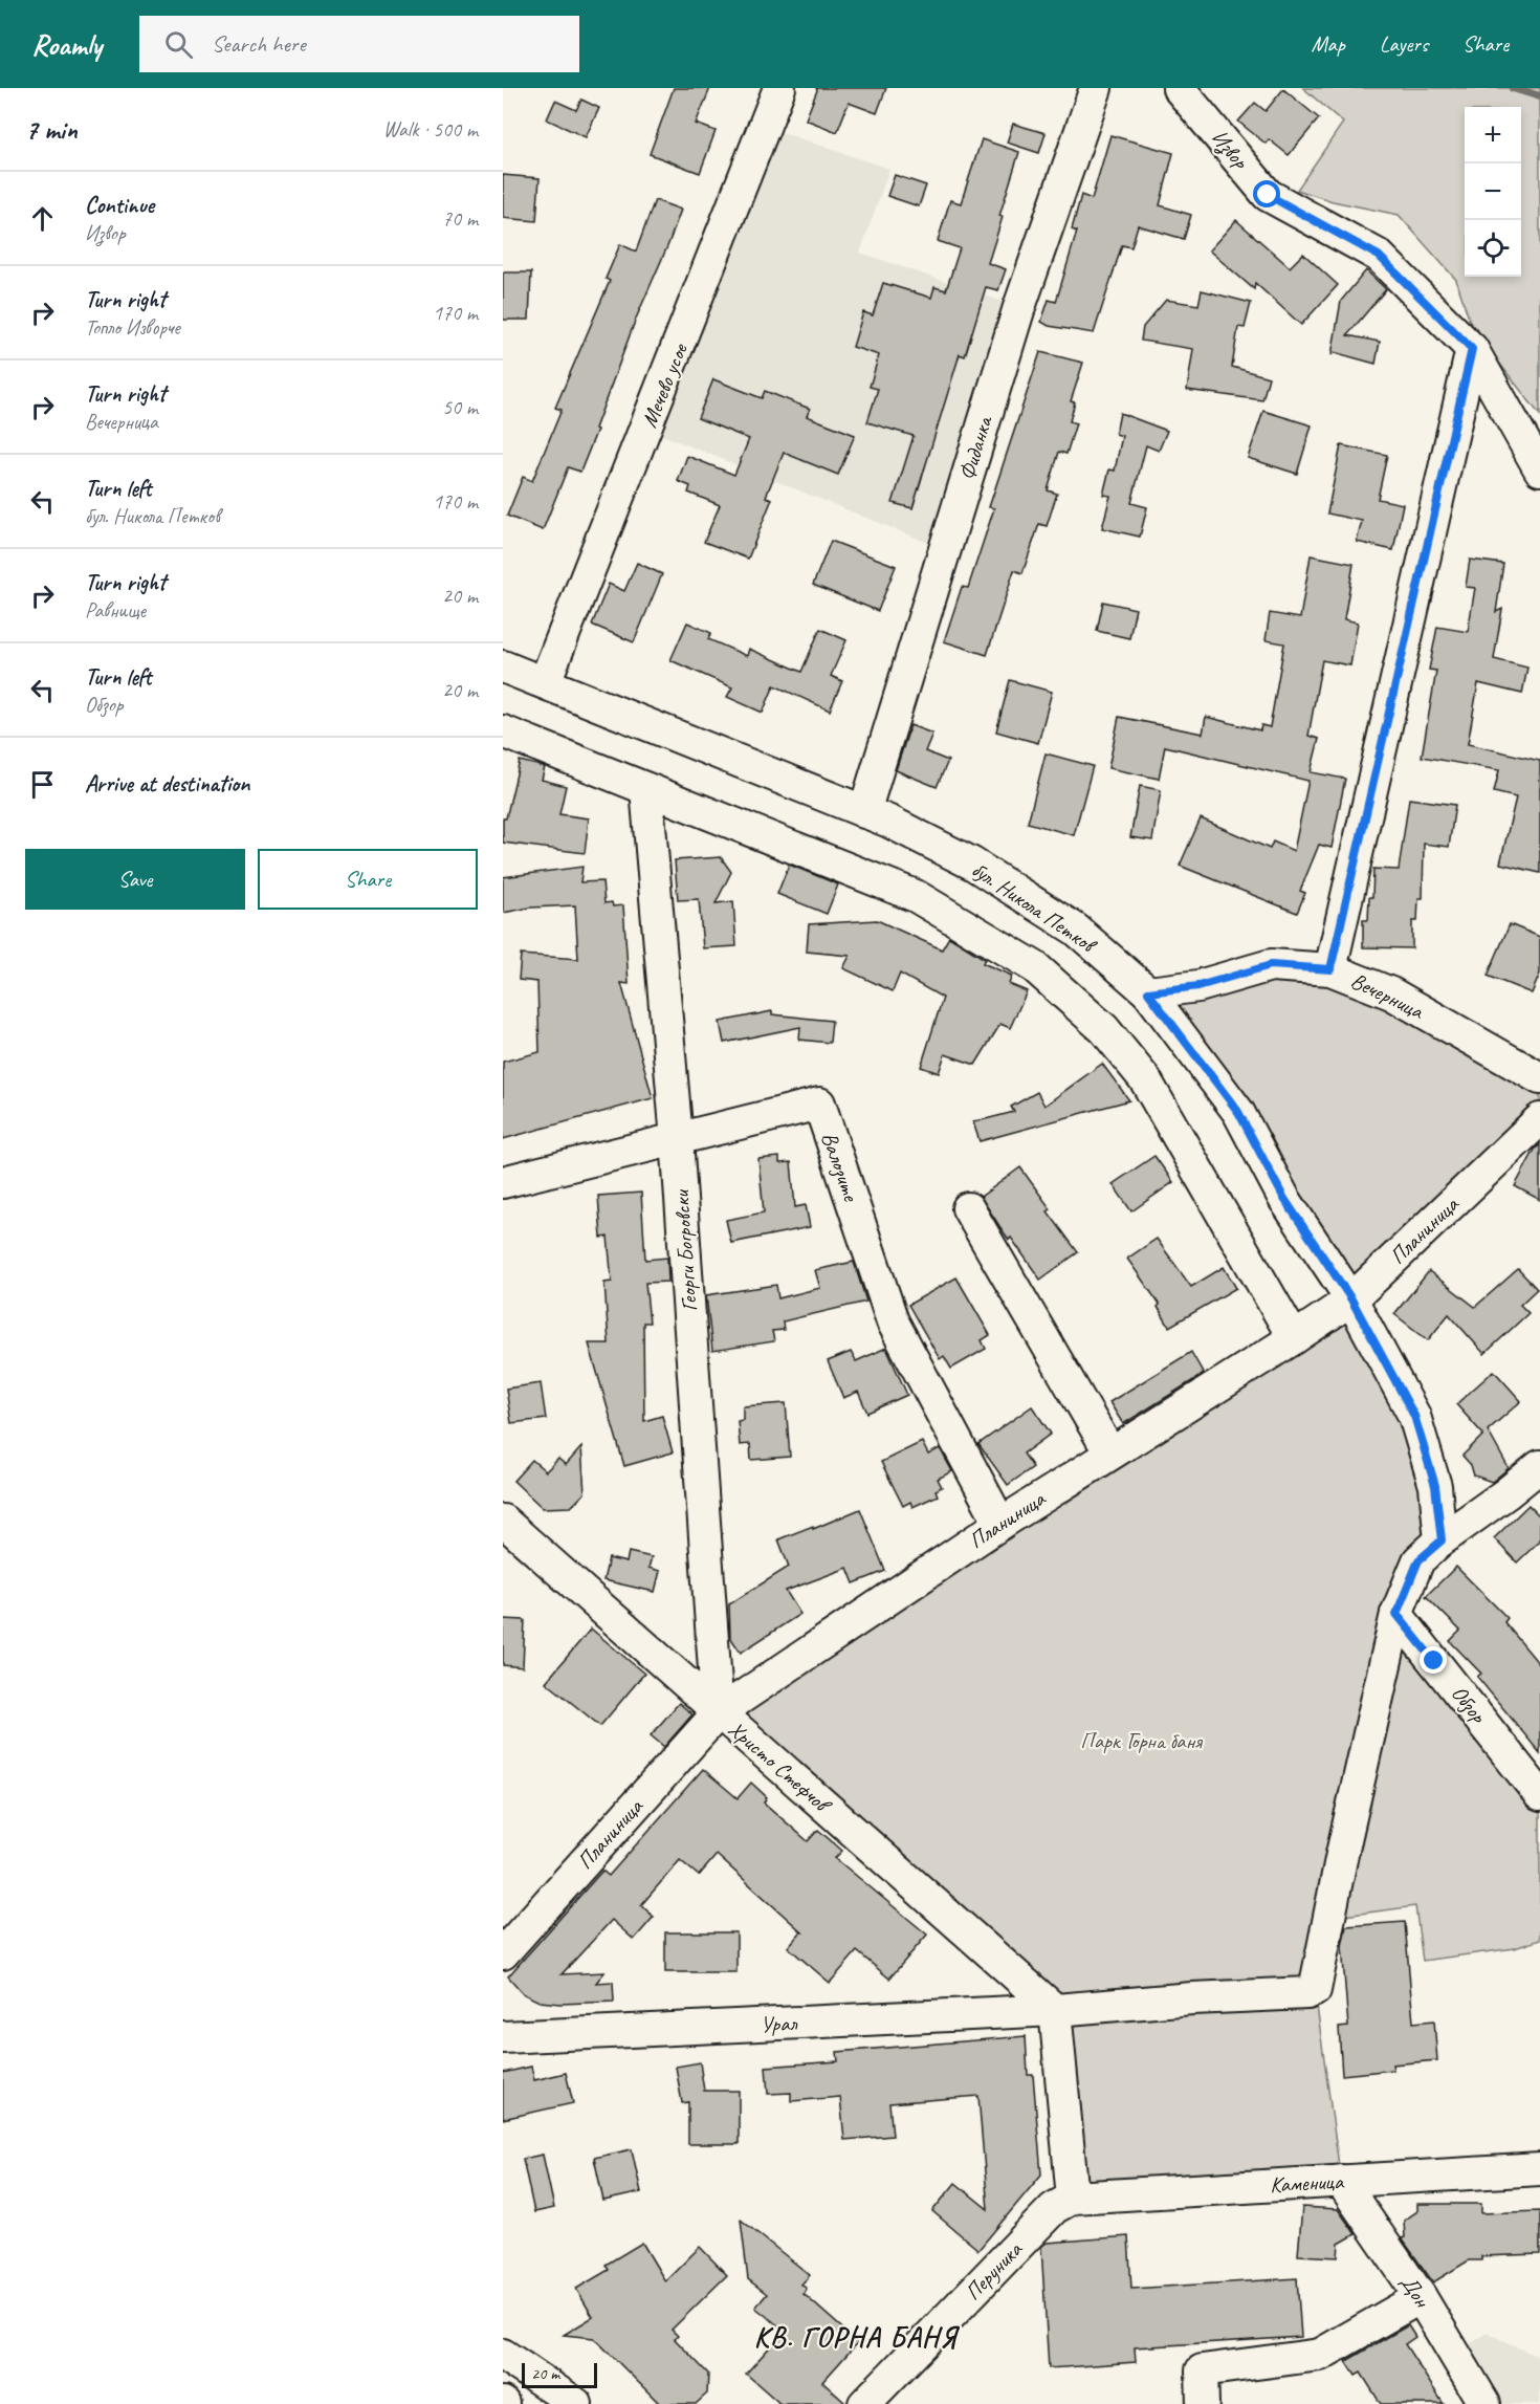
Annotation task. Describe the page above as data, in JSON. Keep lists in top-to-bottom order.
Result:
{
  "streets": {
    "street": [
      "Извор",
      "Мечево усое",
      "Фиданка",
      "бул. Никола Петков",
      "Вечерница",
      "Валозите",
      "Планиница",
      "Георги Богровски",
      "Обзор",
      "Христо Стефчов",
      "Урал",
      "Каменица",
      "Перуника",
      "Дон"
    ]
  },
  "crossings": [
    ["Мечево усое", "бул. Никола Петков"],
    ["Фиданка", "бул. Никола Петков"],
    ["бул. Никола Петков", "Вечерница"],
    ["бул. Никола Петков", "Планиница"],
    ["Валозите", "Планиница"],
    ["Валозите", "Георги Богровски"],
    ["Планиница", "Георги Богровски"],
    ["Планиница", "Христо Стефчов"],
    ["Георги Богровски", "Христо Стефчов"],
    ["Обзор", "Урал"],
    ["Христо Стефчов", "Урал"],
    ["Каменица", "Перуника"],
    ["Каменица", "Дон"]
  ],
  "districts": ["КВ. ГОРНА БАНЯ"],
  "parks": ["Парк Горна баня"],
  "scale_bar": "20 m",
  "page": {
    "header": "Roamly",
    "search": "Search here",
    "nav": ["Map", "Layers", "Share"],
    "heading": ["7 min", "Walk · 500 m"],
    "map_buttons": ["+", "−"],
    "list": [
      ["Continue", "Извор", "70 m"],
      ["Turn right", "Топло Изворче", "170 m"],
      ["Turn right", "Вечерница", "50 m"],
      ["Turn left", "бул. Никола Петков", "170 m"],
      ["Turn right", "Равнище", "20 m"],
      ["Turn left", "Обзор", "20 m"],
      "Arrive at destination"
    ],
    "buttons": ["Save", "Share"],
    "scale": "20 m"
  }
}
